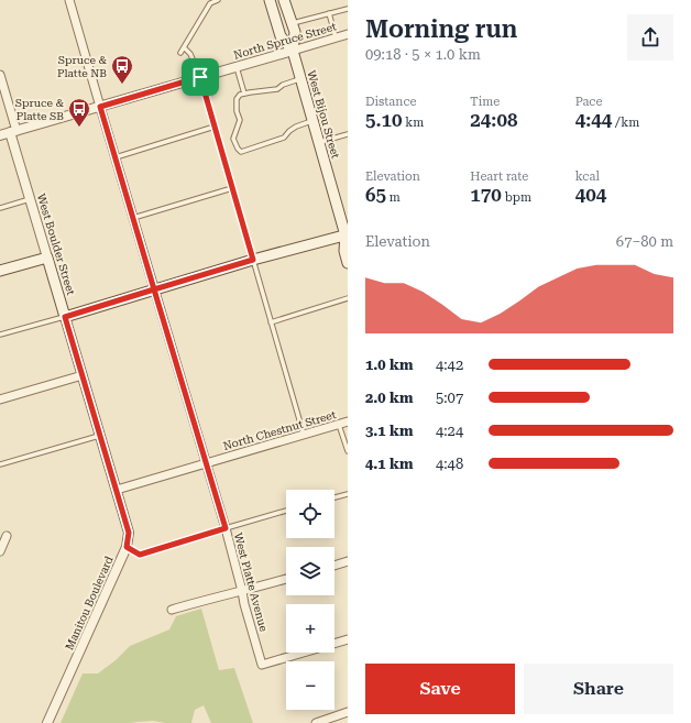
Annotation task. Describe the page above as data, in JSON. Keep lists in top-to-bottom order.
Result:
{
  "streets": {
    "main road": ["West Bijou Street", "West Boulder Street"],
    "street": [
      "North Spruce Street",
      "North Chestnut Street",
      "West Platte Avenue",
      "Manitou Boulevard"
    ]
  },
  "crossings": [
    ["North Spruce Street", "West Bijou Street"],
    ["North Spruce Street", "West Boulder Street"],
    ["North Spruce Street", "West Platte Avenue"],
    ["West Boulder Street", "North Chestnut Street"],
    ["West Boulder Street", "Manitou Boulevard"],
    ["North Chestnut Street", "West Platte Avenue"],
    ["North Chestnut Street", "Manitou Boulevard"]
  ],
  "places": {
    "bus stop": ["Spruce & Platte NB", "Spruce & Platte SB"]
  },
  "page": {
    "heading": ["Morning run", "09:18 · 5 × 1.0 km"],
    "stats": [
      ["Distance", "5.10 km"],
      ["Time", "24:08"],
      ["Pace", "4:44 /km"],
      ["Elevation", "65 m"],
      ["Heart rate", "170 bpm"],
      ["kcal", "404"]
    ],
    "chart": ["Elevation", "67–80 m"],
    "list": [
      {
        "name": "1.0 km",
        "note": "4:42"
      },
      {
        "name": "2.0 km",
        "note": "5:07"
      },
      {
        "name": "3.1 km",
        "note": "4:24"
      },
      {
        "name": "4.1 km",
        "note": "4:48"
      }
    ],
    "map_buttons": ["+", "−"],
    "buttons": ["Save", "Share"]
  }
}
